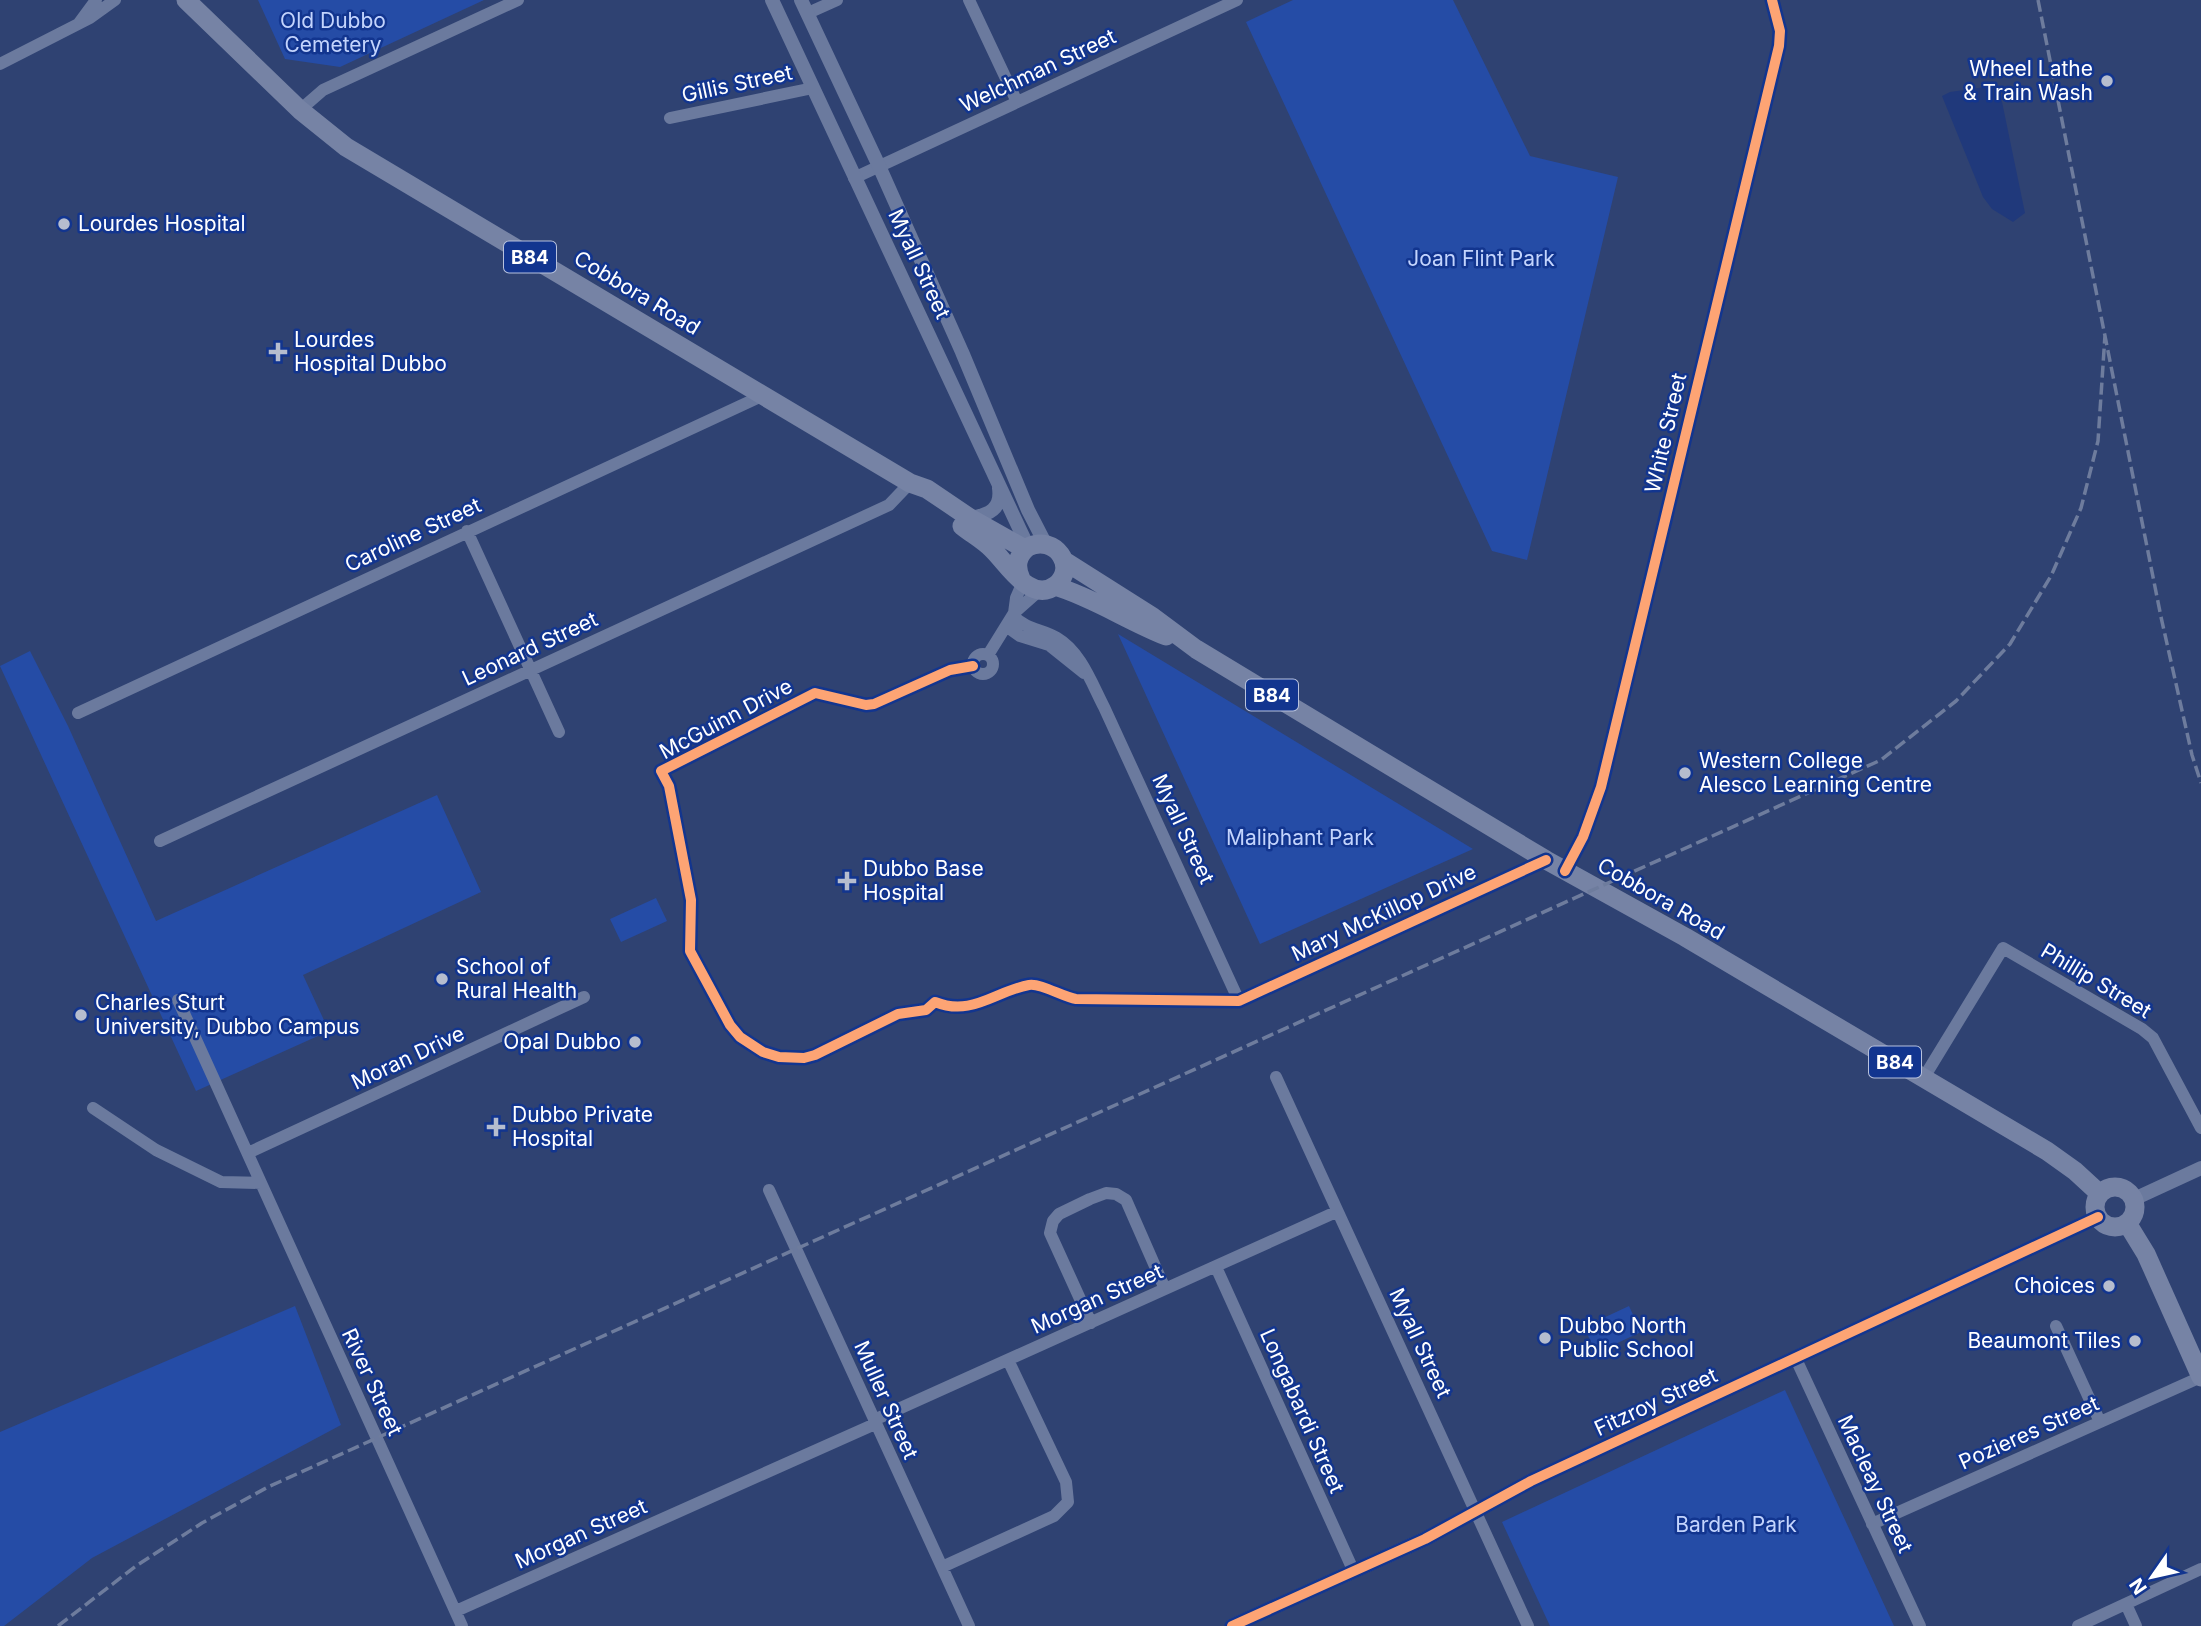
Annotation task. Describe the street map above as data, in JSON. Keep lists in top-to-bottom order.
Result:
{
  "streets": {
    "main road": ["B84", "Cobbora Road"],
    "street": [
      "Welchman Street",
      "Gillis Street",
      "Myall Street",
      "White Street",
      "Caroline Street",
      "Leonard Street",
      "McGuinn Drive",
      "Mary McKillop Drive",
      "Phillip Street",
      "Moran Drive",
      "Morgan Street",
      "River Street",
      "Muller Street",
      "Fitzroy Street",
      "Longabardi Street",
      "Pozieres Street",
      "Macleay Street"
    ]
  },
  "crossings": [
    ["Welchman Street", "Myall Street"],
    ["Gillis Street", "Myall Street"],
    ["B84", "Myall Street"],
    ["B84", "Cobbora Road"],
    ["Myall Street", "Cobbora Road"],
    ["Myall Street", "McGuinn Drive"],
    ["Myall Street", "Mary McKillop Drive"],
    ["Myall Street", "Morgan Street"],
    ["Myall Street", "Fitzroy Street"],
    ["Cobbora Road", "White Street"],
    ["Cobbora Road", "Caroline Street"],
    ["Cobbora Road", "Leonard Street"],
    ["Cobbora Road", "Mary McKillop Drive"],
    ["Cobbora Road", "Phillip Street"],
    ["Cobbora Road", "Fitzroy Street"],
    ["McGuinn Drive", "Mary McKillop Drive"],
    ["Moran Drive", "River Street"],
    ["Morgan Street", "River Street"],
    ["Morgan Street", "Muller Street"],
    ["Morgan Street", "Longabardi Street"],
    ["Fitzroy Street", "Longabardi Street"],
    ["Fitzroy Street", "Macleay Street"],
    ["Pozieres Street", "Macleay Street"]
  ],
  "parks": [
    "Old Dubbo Cemetery",
    "Joan Flint Park",
    "Maliphant Park",
    "Barden Park"
  ],
  "places": {
    "other": [
      "Wheel Lathe & Train Wash",
      "Lourdes Hospital",
      "Western College Alesco Learning Centre",
      "School of Rural Health",
      "Charles Sturt University, Dubbo Campus",
      "Opal Dubbo",
      "Choices",
      "Dubbo North Public School",
      "Beaumont Tiles"
    ],
    "health": ["Lourdes Hospital Dubbo", "Dubbo Base Hospital", "Dubbo Private Hospital"]
  },
  "north": "bottom left"
}
